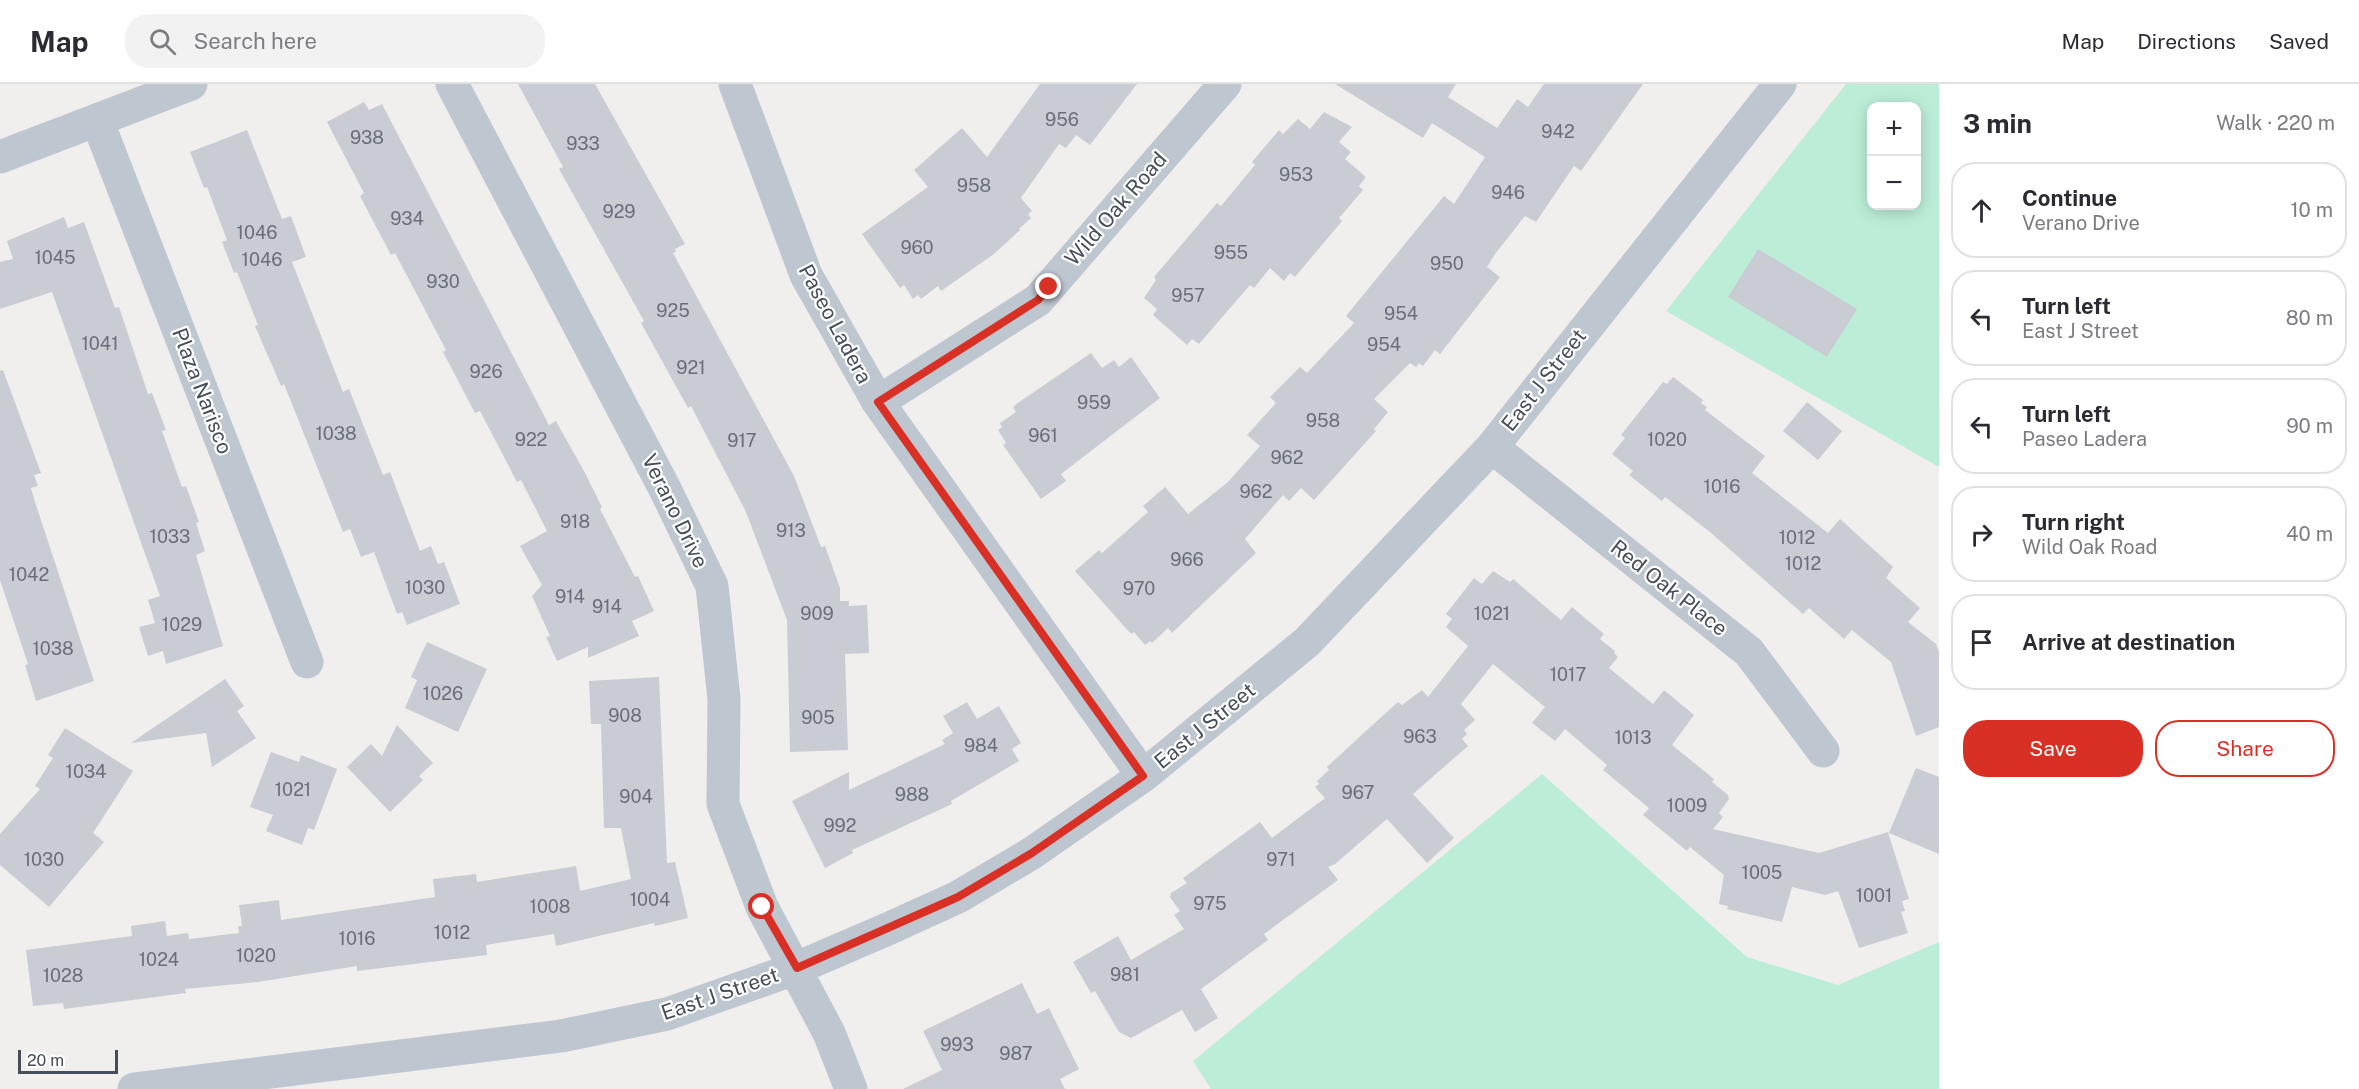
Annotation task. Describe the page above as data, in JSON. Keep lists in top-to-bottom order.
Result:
{
  "streets": {
    "street": [
      "Wild Oak Road",
      "Paseo Ladera",
      "East J Street",
      "Plaza Narisco",
      "Verano Drive",
      "Red Oak Place"
    ]
  },
  "crossings": [
    ["Wild Oak Road", "Paseo Ladera"],
    ["Paseo Ladera", "East J Street"],
    ["East J Street", "Verano Drive"],
    ["East J Street", "Red Oak Place"]
  ],
  "house_numbers": [
    "956",
    "942",
    "938",
    "933",
    "953",
    "958",
    "946",
    "929",
    "934",
    "1046",
    "960",
    "955",
    "1045",
    "1046",
    "950",
    "930",
    "957",
    "925",
    "954",
    "1041",
    "954",
    "921",
    "926",
    "959",
    "958",
    "1038",
    "961",
    "922",
    "1020",
    "917",
    "962",
    "1016",
    "962",
    "918",
    "913",
    "1033",
    "1012",
    "966",
    "1012",
    "1042",
    "1030",
    "970",
    "914",
    "914",
    "909",
    "1021",
    "1029",
    "1038",
    "1017",
    "1026",
    "908",
    "905",
    "963",
    "1013",
    "984",
    "1034",
    "1021",
    "967",
    "988",
    "904",
    "1009",
    "992",
    "1030",
    "971",
    "1005",
    "1001",
    "1004",
    "975",
    "1008",
    "1012",
    "1016",
    "1020",
    "1024",
    "981",
    "1028",
    "993",
    "987"
  ],
  "scale_bar": "20 m",
  "page": {
    "header": "Map",
    "search": "Search here",
    "nav": ["Map", "Directions", "Saved"],
    "heading": ["3 min", "Walk · 220 m"],
    "map_buttons": ["+", "−"],
    "list": [
      ["Continue", "Verano Drive", "10 m"],
      ["Turn left", "East J Street", "80 m"],
      ["Turn left", "Paseo Ladera", "90 m"],
      ["Turn right", "Wild Oak Road", "40 m"],
      "Arrive at destination"
    ],
    "buttons": ["Save", "Share"],
    "scale": "20 m"
  }
}
